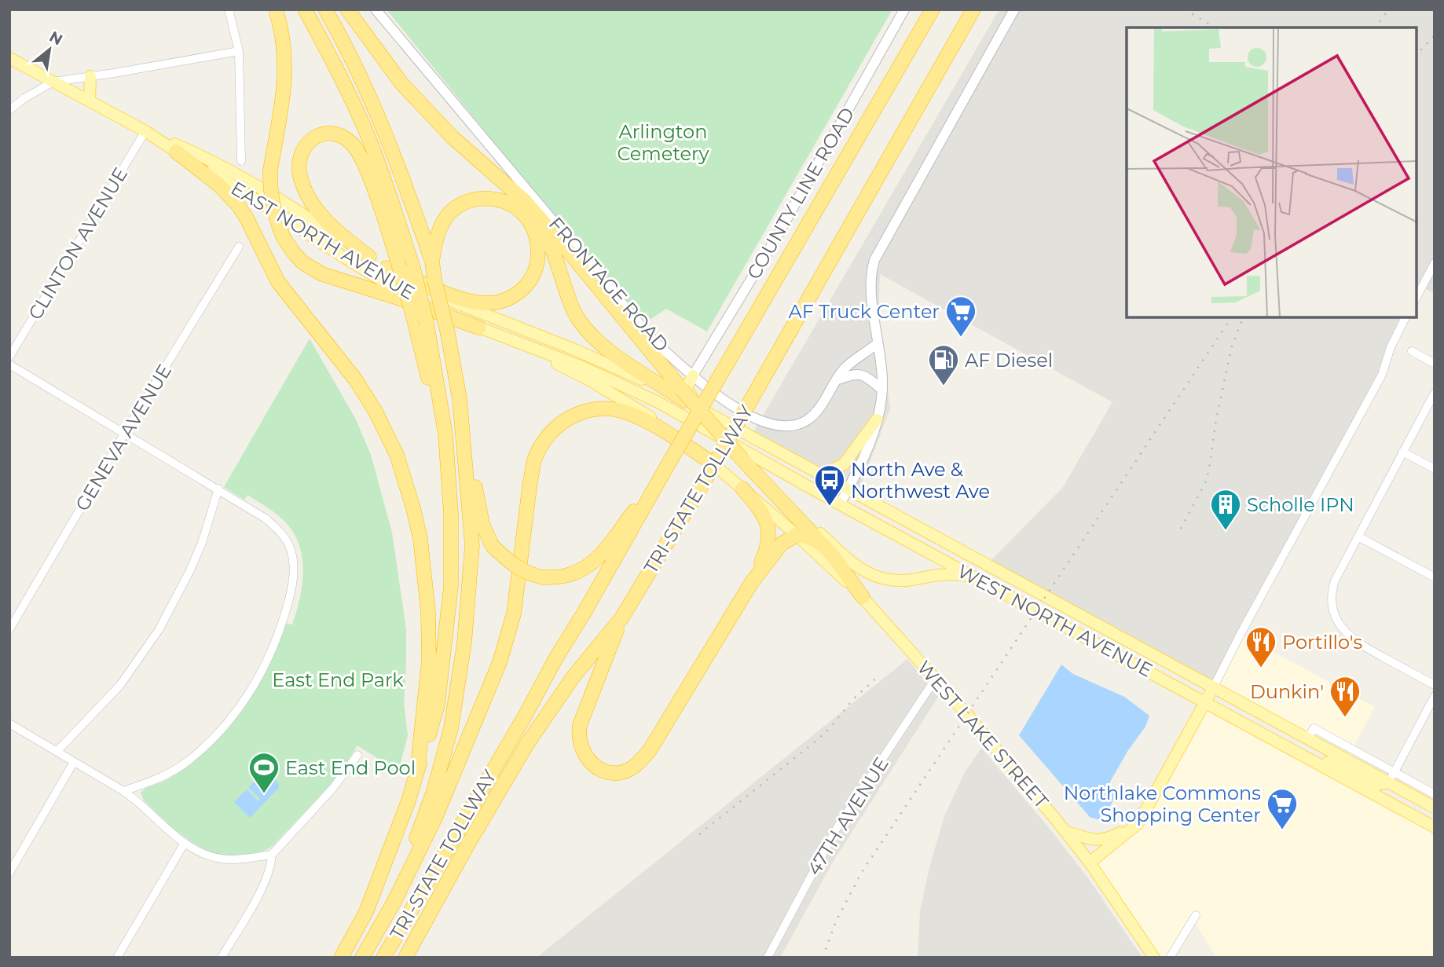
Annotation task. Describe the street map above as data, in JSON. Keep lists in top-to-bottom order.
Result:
{
  "streets": {
    "highway": ["TRI-STATE TOLLWAY"],
    "main road": ["EAST NORTH AVENUE", "WEST NORTH AVENUE", "WEST LAKE STREET"],
    "street": [
      "COUNTY LINE ROAD",
      "CLINTON AVENUE",
      "FRONTAGE ROAD",
      "GENEVA AVENUE",
      "47TH AVENUE"
    ]
  },
  "crossings": [
    ["COUNTY LINE ROAD", "FRONTAGE ROAD"],
    ["EAST NORTH AVENUE", "CLINTON AVENUE"],
    ["EAST NORTH AVENUE", "WEST NORTH AVENUE"],
    ["EAST NORTH AVENUE", "WEST LAKE STREET"],
    ["TRI-STATE TOLLWAY", "WEST LAKE STREET"],
    ["WEST LAKE STREET", "47TH AVENUE"]
  ],
  "parks": ["Arlington Cemetery", "East End Park"],
  "places": {
    "supermarket": ["AF Truck Center", "Northlake Commons Shopping Center"],
    "fuel station": ["AF Diesel"],
    "bus stop": ["North Ave & Northwest Ave"],
    "building": ["Scholle IPN"],
    "restaurant": ["Portillo's", "Dunkin'"],
    "sports": ["East End Pool"]
  },
  "north": "top right"
}
